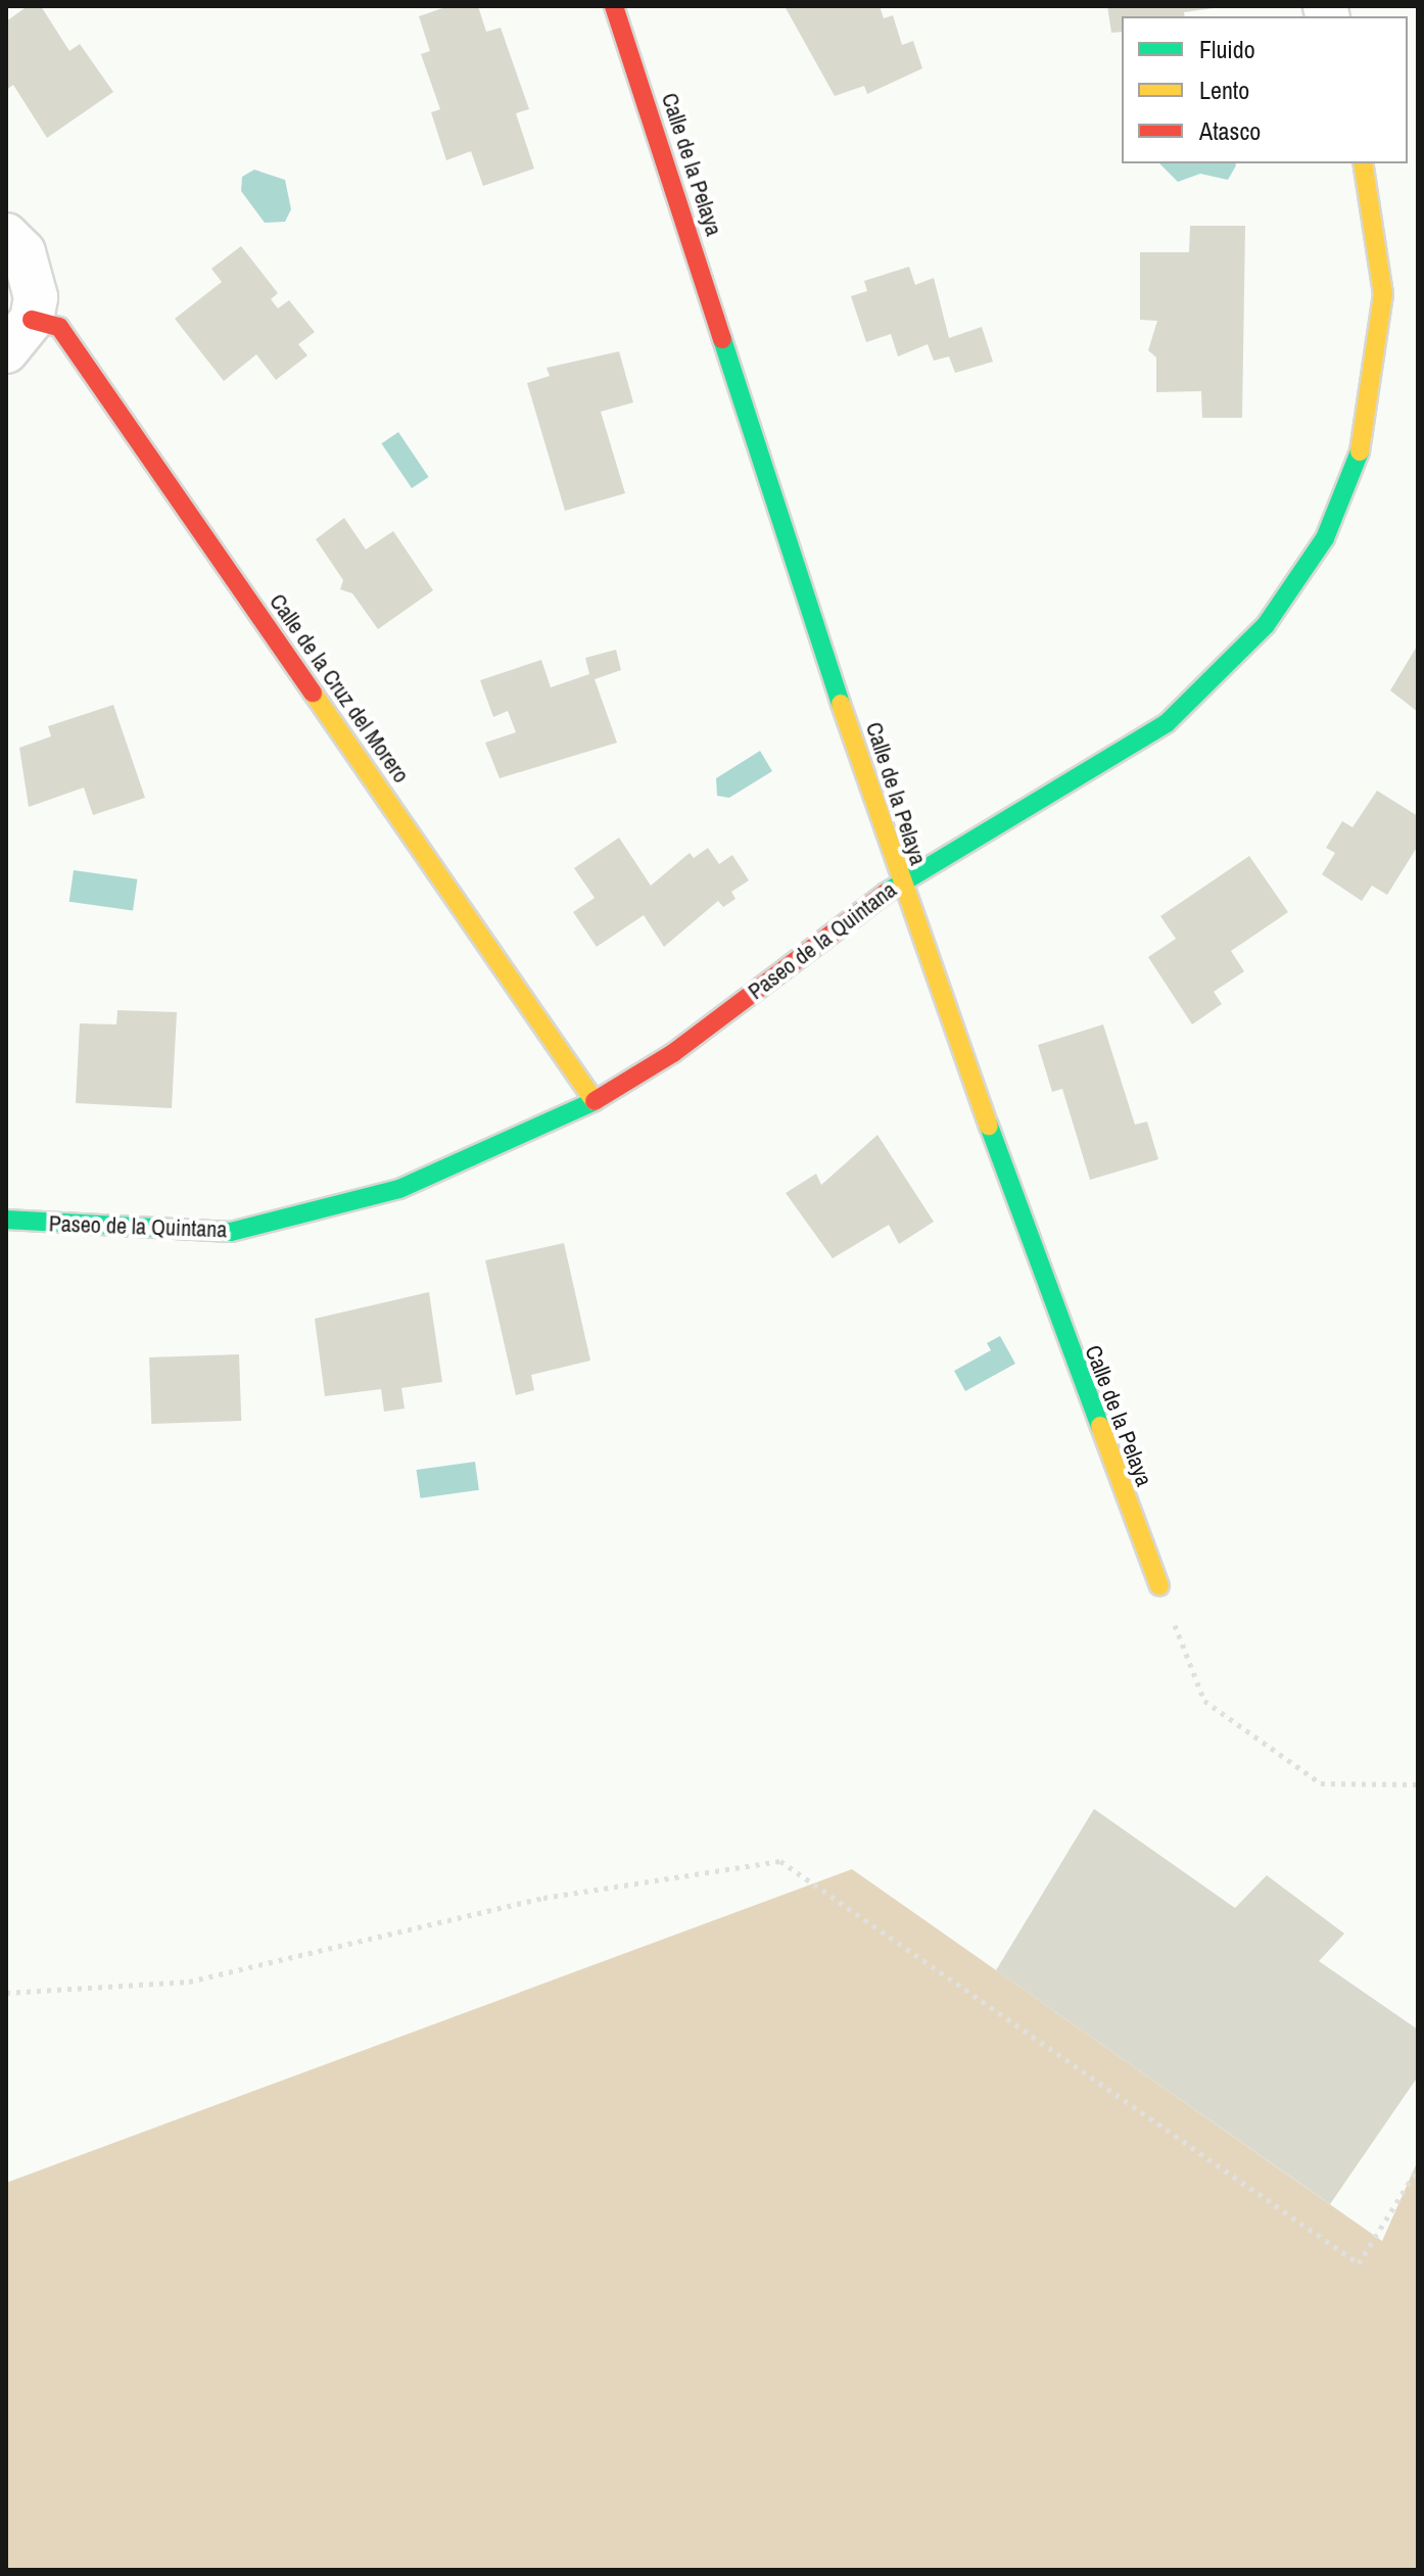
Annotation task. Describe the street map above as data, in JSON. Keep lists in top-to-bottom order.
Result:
{
  "streets": {
    "street": ["Calle de la Pelaya", "Calle de la Cruz del Morero", "Paseo de la Quintana"]
  },
  "crossings": [
    ["Calle de la Pelaya", "Paseo de la Quintana"],
    ["Calle de la Cruz del Morero", "Paseo de la Quintana"]
  ],
  "legend": ["Fluido", "Lento", "Atasco"]
}
